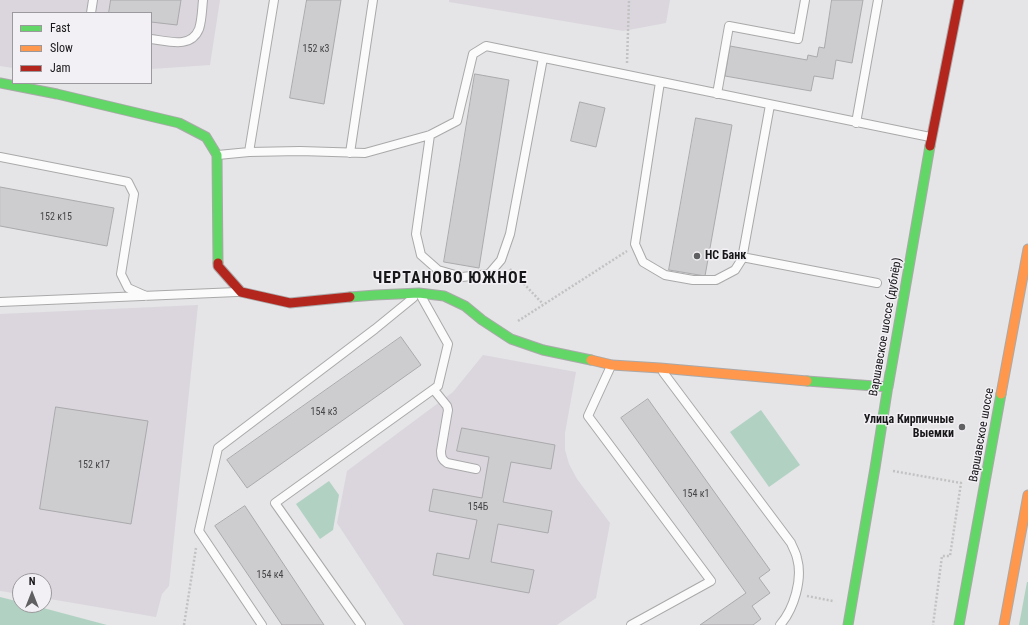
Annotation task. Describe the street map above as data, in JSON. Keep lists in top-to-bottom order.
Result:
{
  "streets": {
    "main road": ["Варшавское шоссе (дублёр)", "Варшавское шоссе"]
  },
  "districts": ["ЧЕРТАНОВО ЮЖНОЕ"],
  "places": ["НС Банк", "Улица Кирпичные Выемки"],
  "house_numbers": [
    "152 к3",
    "152 к15",
    "154 к3",
    "152 к17",
    "154 к1",
    "154Б",
    "154 к4"
  ],
  "legend": ["Fast", "Slow", "Jam"],
  "north": "top"
}
